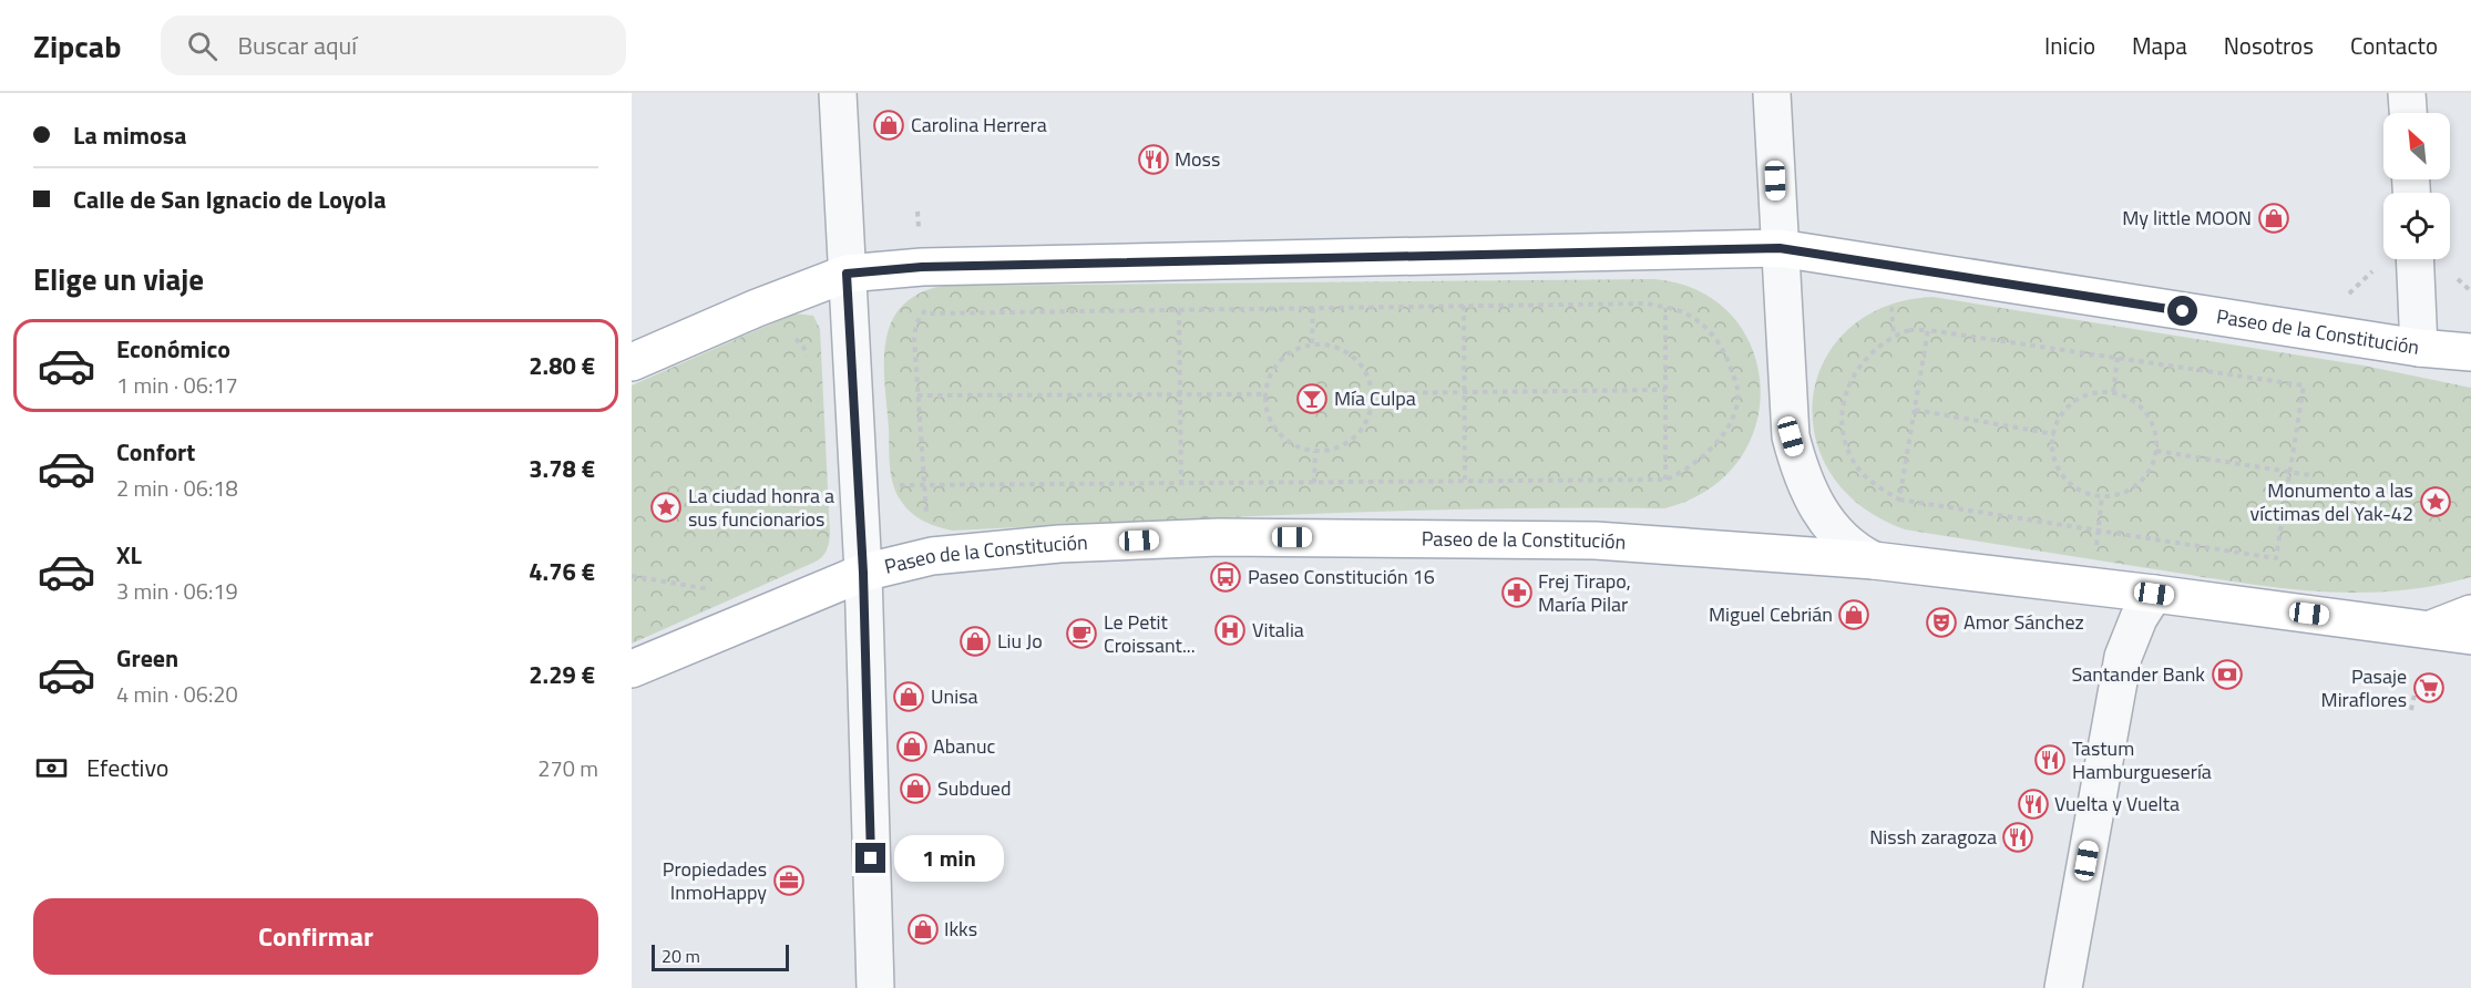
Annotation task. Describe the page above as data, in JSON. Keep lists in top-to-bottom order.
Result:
{
  "streets": {
    "main road": ["Paseo de la Constitución"]
  },
  "places": {
    "shop": [
      "Carolina Herrera",
      "My little MOON",
      "Miguel Cebrián",
      "Liu Jo",
      "Unisa",
      "Abanuc",
      "Subdued",
      "Ikks"
    ],
    "restaurant": [
      "Moss",
      "Tastum Hamburguesería",
      "Vuelta y Vuelta",
      "Nissh zaragoza"
    ],
    "bar": ["Mía Culpa"],
    "place": ["Monumento a las víctimas del Yak-42", "La ciudad honra a sus funcionarios"],
    "bus stop": ["Paseo Constitución 16"],
    "pharmacy": ["Frej Tirapo, María Pilar"],
    "theatre": ["Amor Sánchez"],
    "hospital": ["Vitalia"],
    "cafe": ["Le Petit Croissant..."],
    "bank": ["Santander Bank"],
    "supermarket": ["Pasaje Miraflores"],
    "office": ["Propiedades InmoHappy"]
  },
  "scale_bar": "20 m",
  "north": "top left",
  "page": {
    "header": "Zipcab",
    "search": "Buscar aquí",
    "nav": [
      "Inicio",
      "Mapa",
      "Nosotros",
      "Contacto"
    ],
    "banner": ["La mimosa", "Calle de San Ignacio de Loyola"],
    "heading": "Elige un viaje",
    "list": [
      {
        "name": "Económico",
        "note": "1 min · 06:17",
        "value": "2.80 €"
      },
      {
        "name": "Confort",
        "note": "2 min · 06:18",
        "value": "3.78 €"
      },
      {
        "name": "XL",
        "note": "3 min · 06:19",
        "value": "4.76 €"
      },
      {
        "name": "Green",
        "note": "4 min · 06:20",
        "value": "2.29 €"
      }
    ],
    "pay": ["Efectivo", "270 m"],
    "bubble": "1 min",
    "buttons": "Confirmar",
    "scale": "20 m"
  }
}
